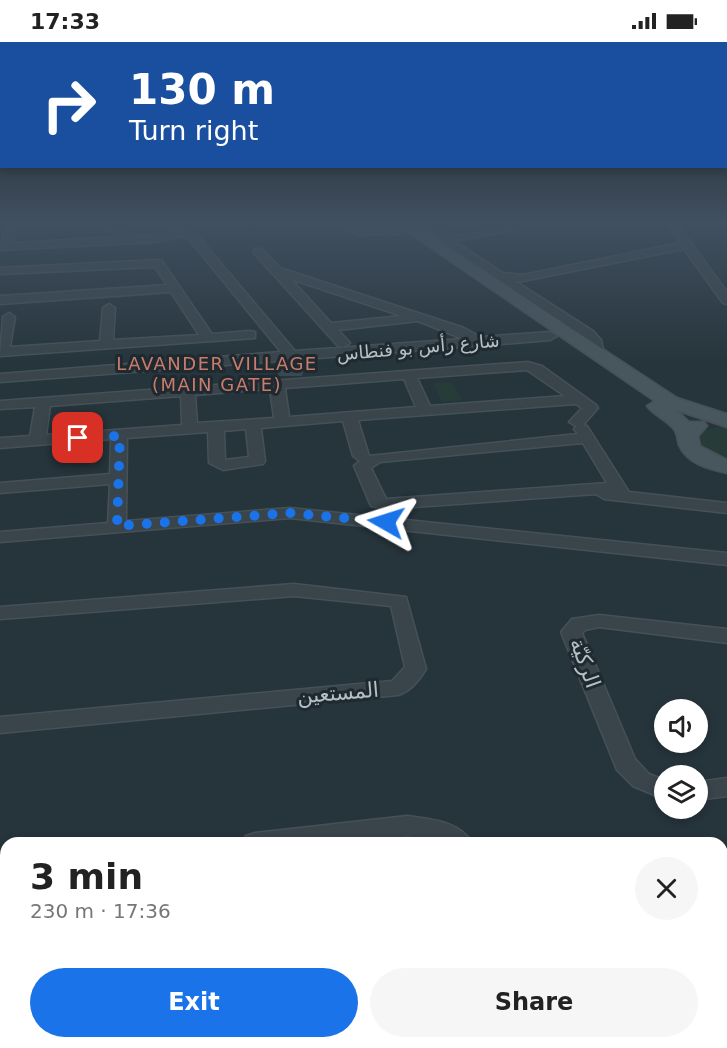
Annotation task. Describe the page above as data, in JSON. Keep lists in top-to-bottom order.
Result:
{
  "streets": {
    "street": ["شارع رأس بو فنطاس", "الركيّة", "المستعين"]
  },
  "districts": ["LAVANDER VILLAGE (MAIN GATE)"],
  "page": {
    "status": "17:33",
    "turn": ["130 m", "Turn right"],
    "heading": ["3 min", "230 m · 17:36"],
    "buttons": ["Exit", "Share"]
  }
}
